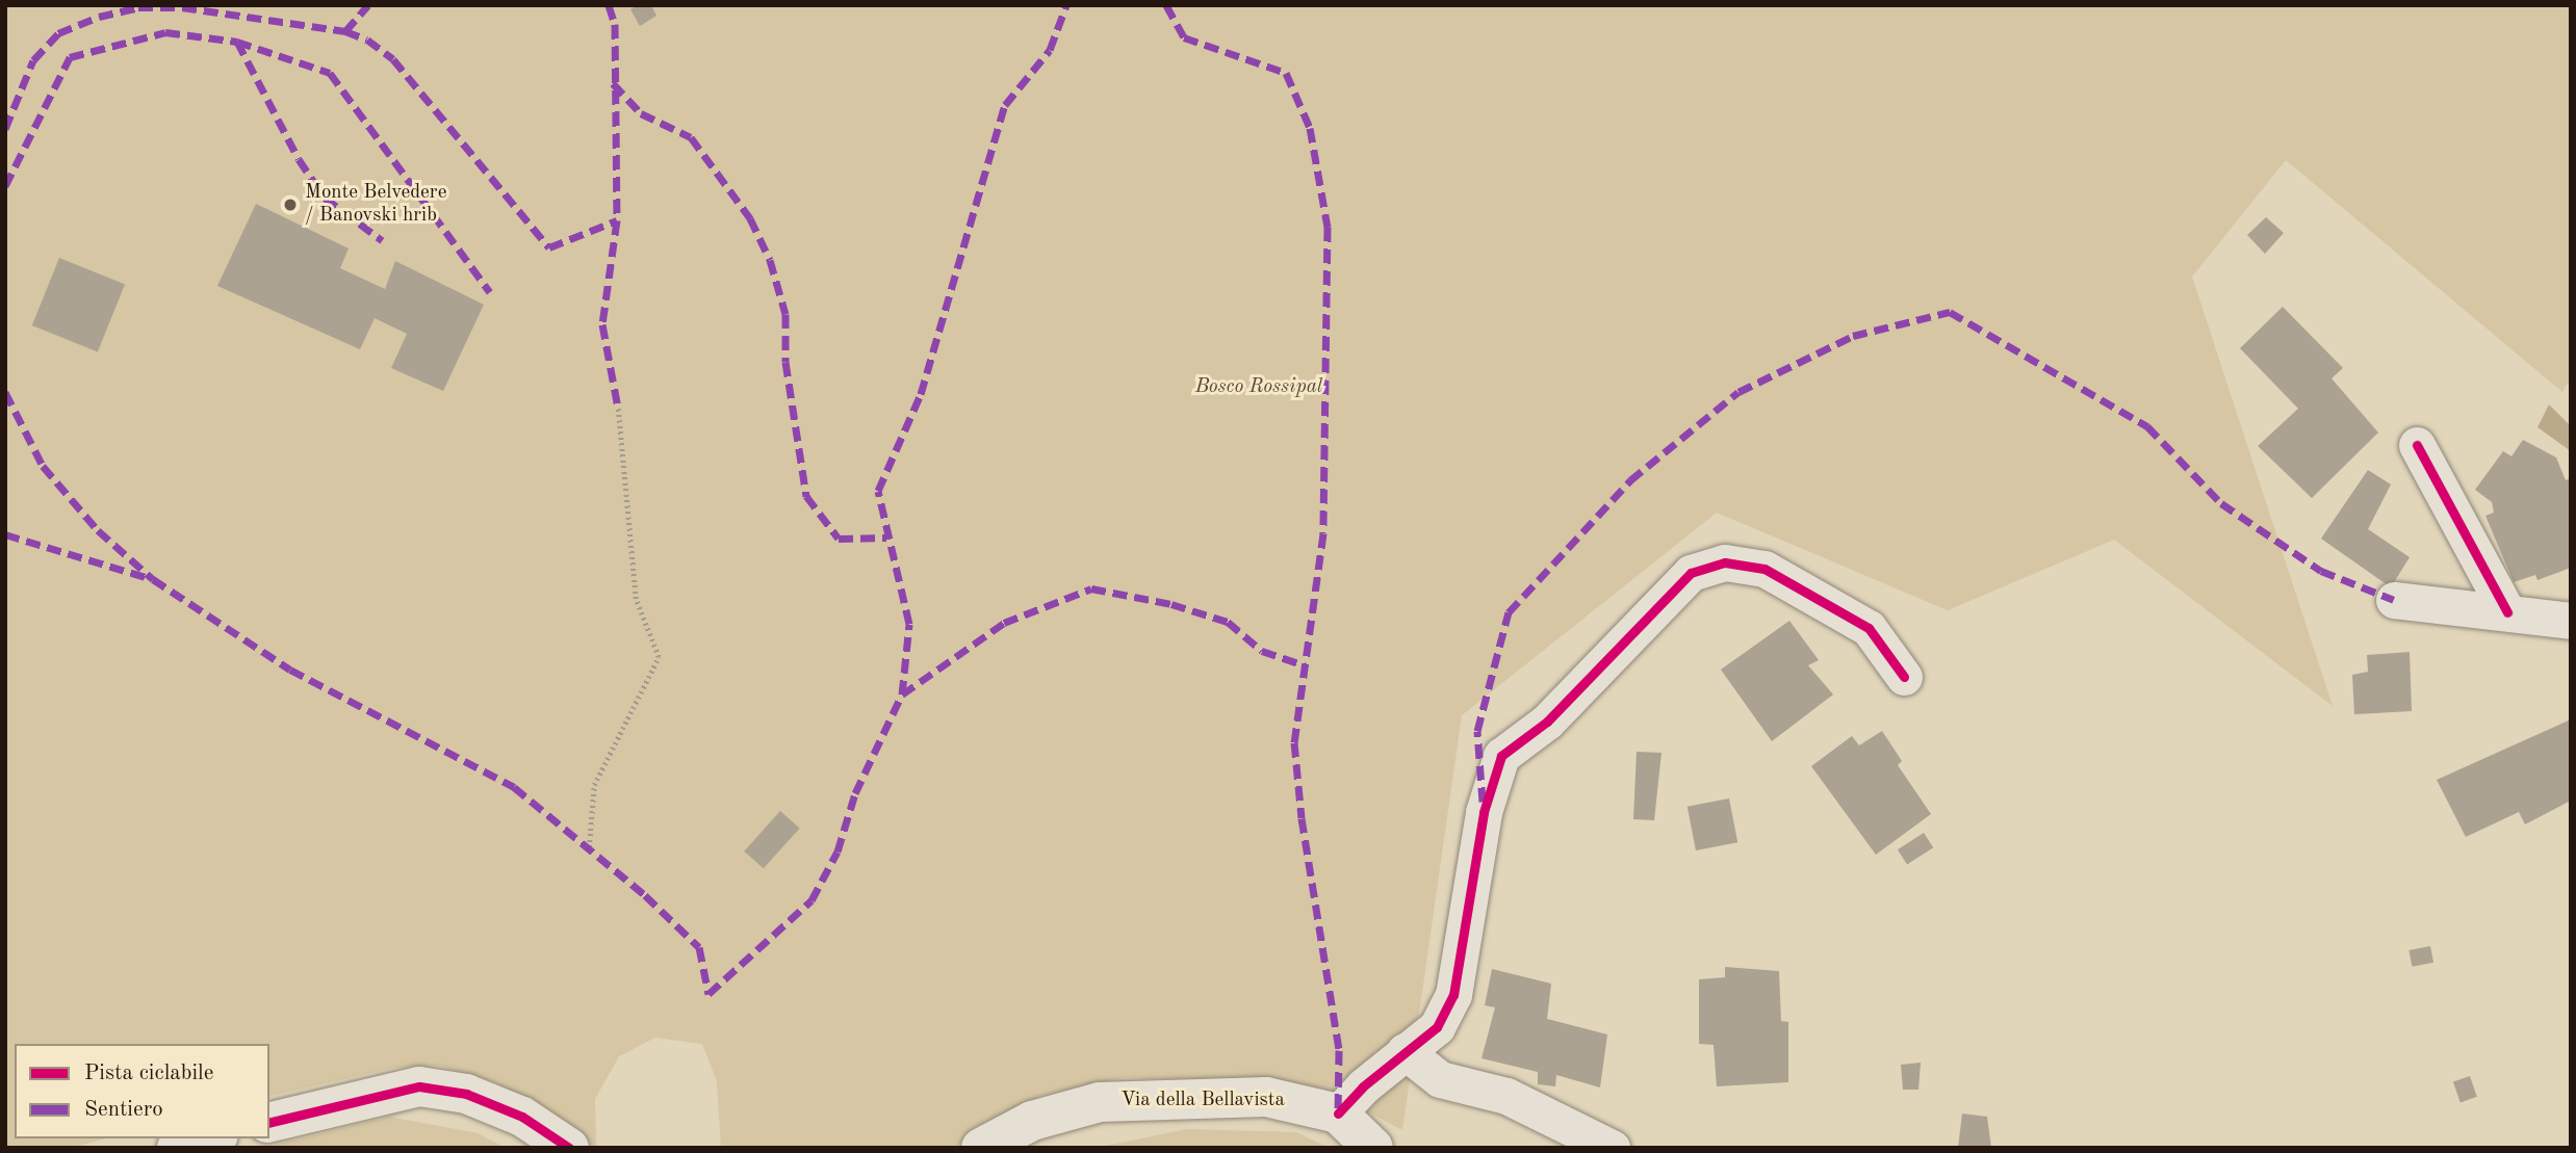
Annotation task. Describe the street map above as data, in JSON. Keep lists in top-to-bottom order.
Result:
{
  "streets": {
    "street": ["Via della Bellavista"]
  },
  "parks": ["Bosco Rossipal"],
  "places": ["Monte Belvedere / Banovski hrib"],
  "legend": ["Pista ciclabile", "Sentiero"]
}
